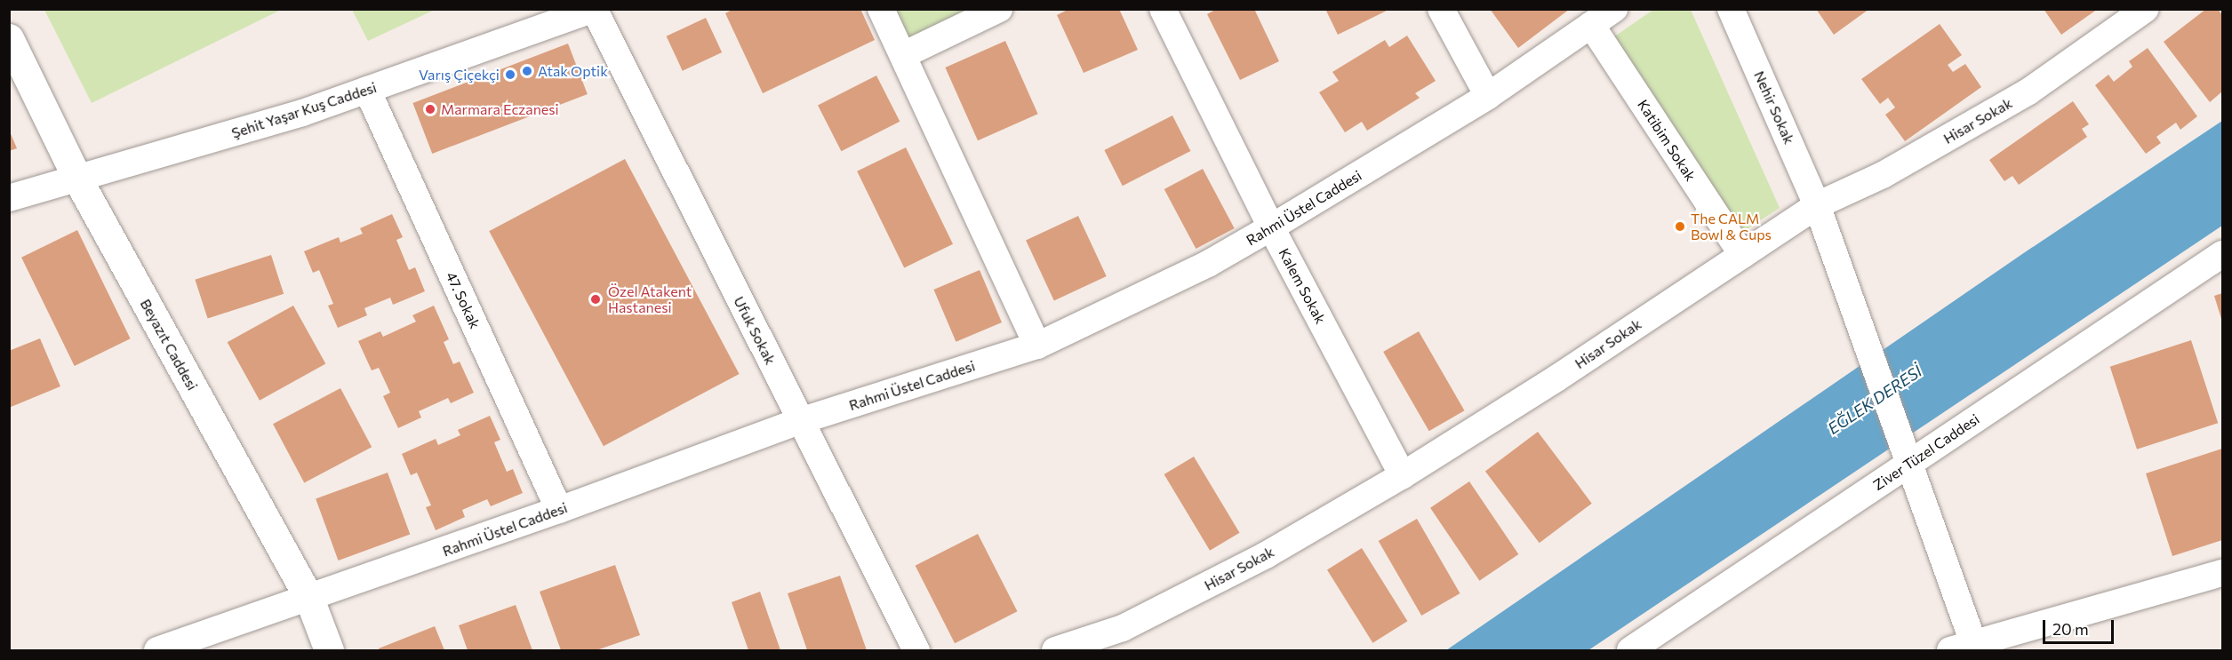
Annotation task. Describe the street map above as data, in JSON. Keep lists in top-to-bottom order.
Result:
{
  "streets": {
    "street": [
      "Nehir Sokak",
      "Şehit Yaşar Kuş Caddesi",
      "Hisar Sokak",
      "Katibim Sokak",
      "Rahmi Üstel Caddesi",
      "Kalem Sokak",
      "47. Sokak",
      "Ufuk Sokak",
      "Beyazıt Caddesi",
      "Ziver Tüzel Caddesi"
    ]
  },
  "crossings": [
    ["Nehir Sokak", "Hisar Sokak"],
    ["Nehir Sokak", "Ziver Tüzel Caddesi"],
    ["Şehit Yaşar Kuş Caddesi", "47. Sokak"],
    ["Şehit Yaşar Kuş Caddesi", "Ufuk Sokak"],
    ["Şehit Yaşar Kuş Caddesi", "Beyazıt Caddesi"],
    ["Hisar Sokak", "Katibim Sokak"],
    ["Hisar Sokak", "Kalem Sokak"],
    ["Katibim Sokak", "Rahmi Üstel Caddesi"],
    ["Rahmi Üstel Caddesi", "Kalem Sokak"],
    ["Rahmi Üstel Caddesi", "47. Sokak"],
    ["Rahmi Üstel Caddesi", "Ufuk Sokak"],
    ["Rahmi Üstel Caddesi", "Beyazıt Caddesi"]
  ],
  "water": ["EĞLEK DERESİ"],
  "places": [
    "Atak Optik",
    "Varış Çiçekçi",
    "Marmara Eczanesi",
    "The CALM Bowl & Cups",
    "Özel Atakent Hastanesi"
  ],
  "scale_bar": "20 m"
}
